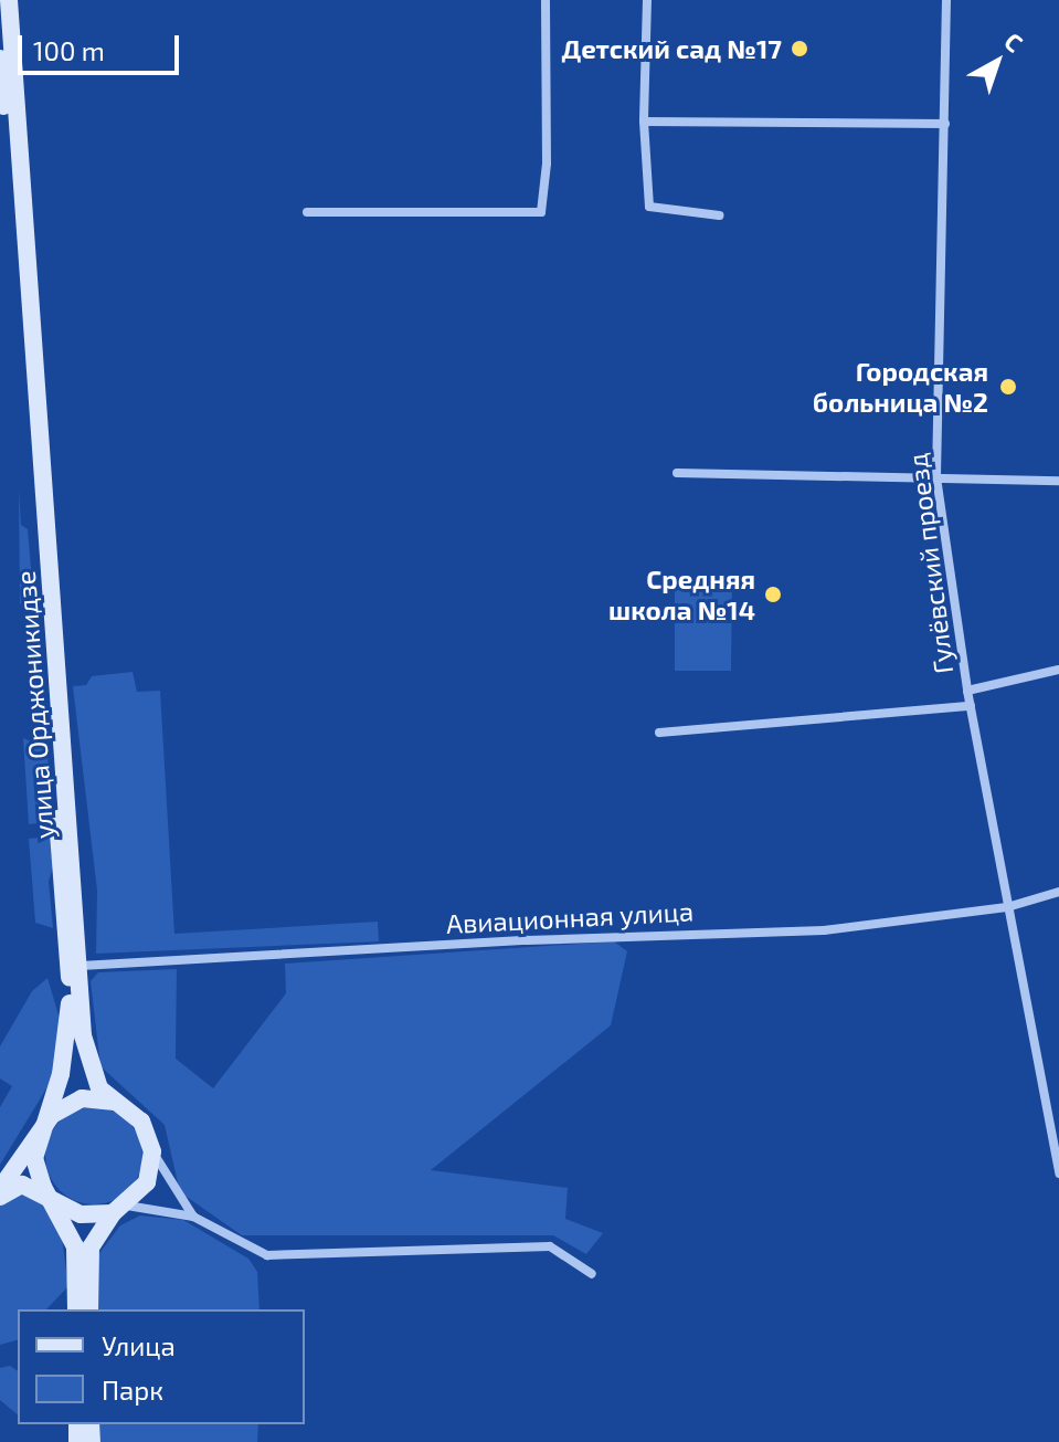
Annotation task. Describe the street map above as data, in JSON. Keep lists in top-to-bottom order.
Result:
{
  "streets": {
    "main road": ["улица Орджоникидзе"],
    "street": ["Гулёвский проезд", "Авиационная улица"]
  },
  "crossings": [
    ["Гулёвский проезд", "Авиационная улица"],
    ["улица Орджоникидзе", "Авиационная улица"]
  ],
  "places": ["Детский сад №17", "Городская больница №2", "Средняя школа №14"],
  "legend": ["Улица", "Парк"],
  "scale_bar": "100 m",
  "north": "top right"
}
